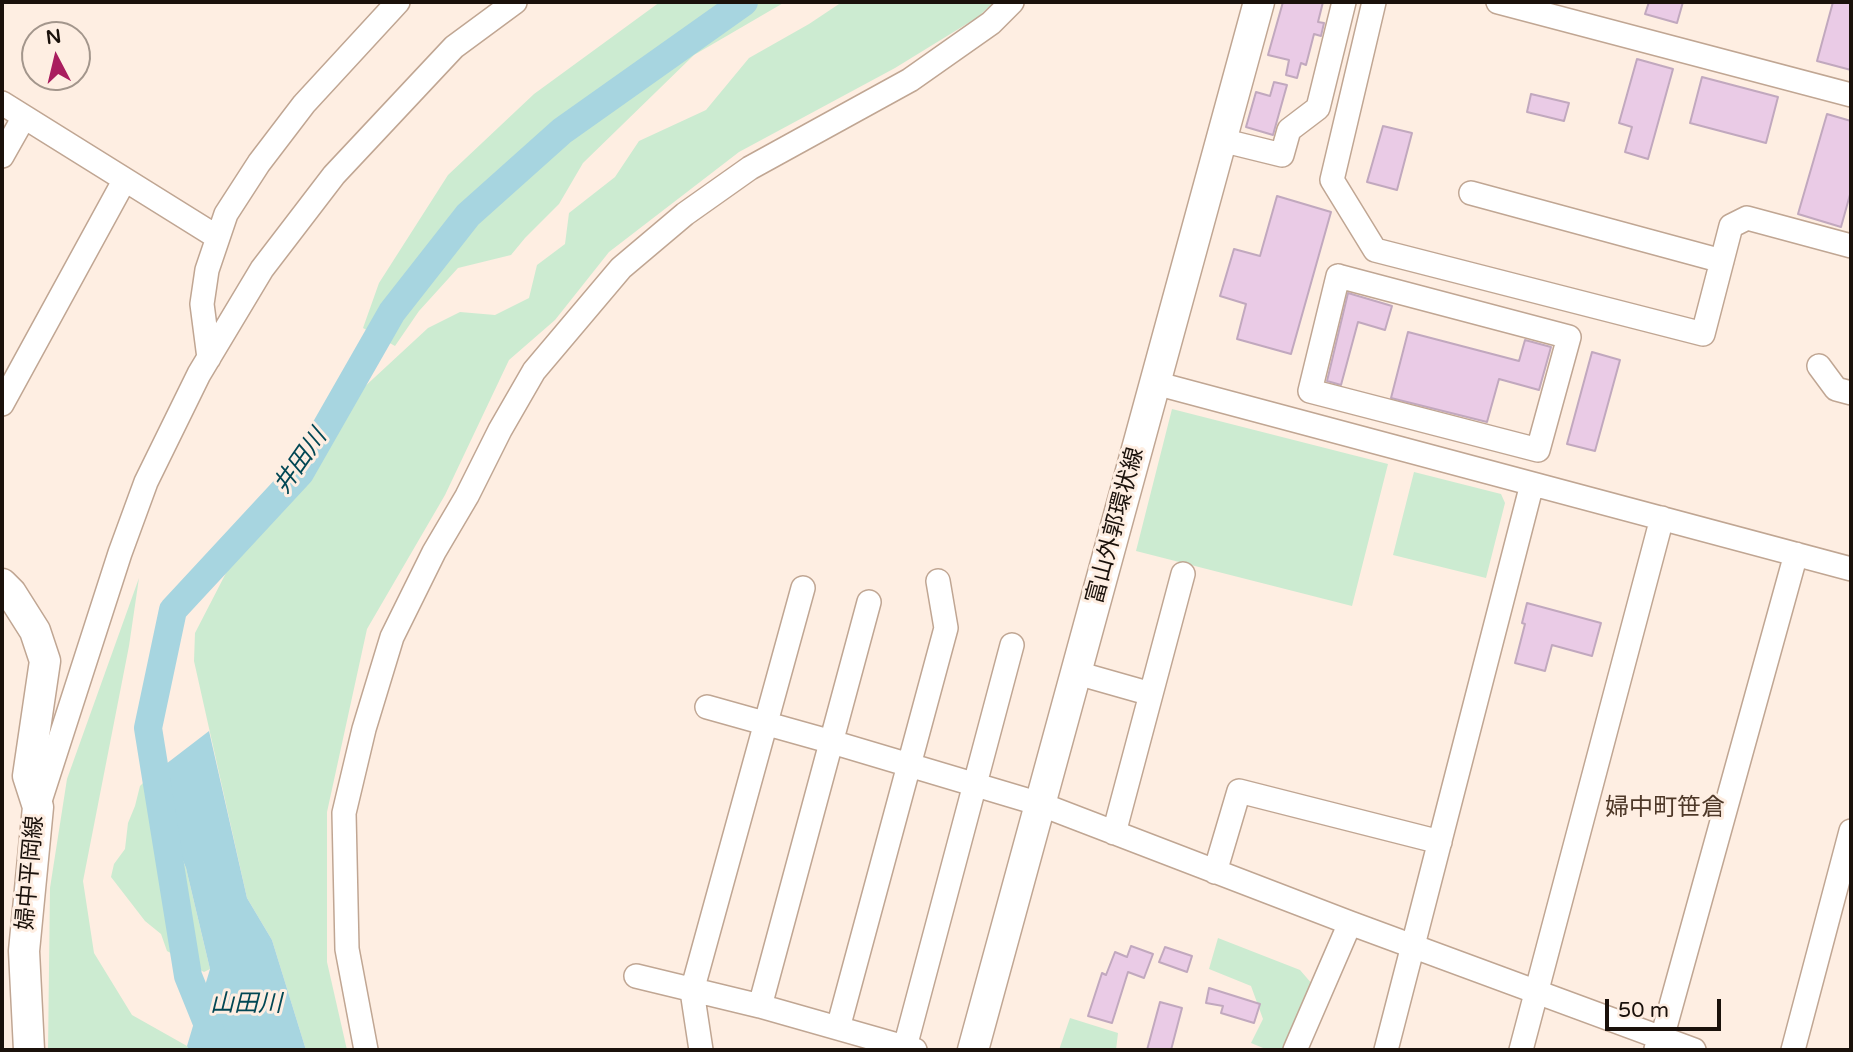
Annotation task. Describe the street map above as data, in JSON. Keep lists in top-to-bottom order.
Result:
{
  "streets": {
    "main road": ["富山外郭環状線", "婦中平岡線"]
  },
  "districts": ["婦中町笹倉"],
  "water": ["井田川", "山田川"],
  "scale_bar": "50 m",
  "north": "top"
}
